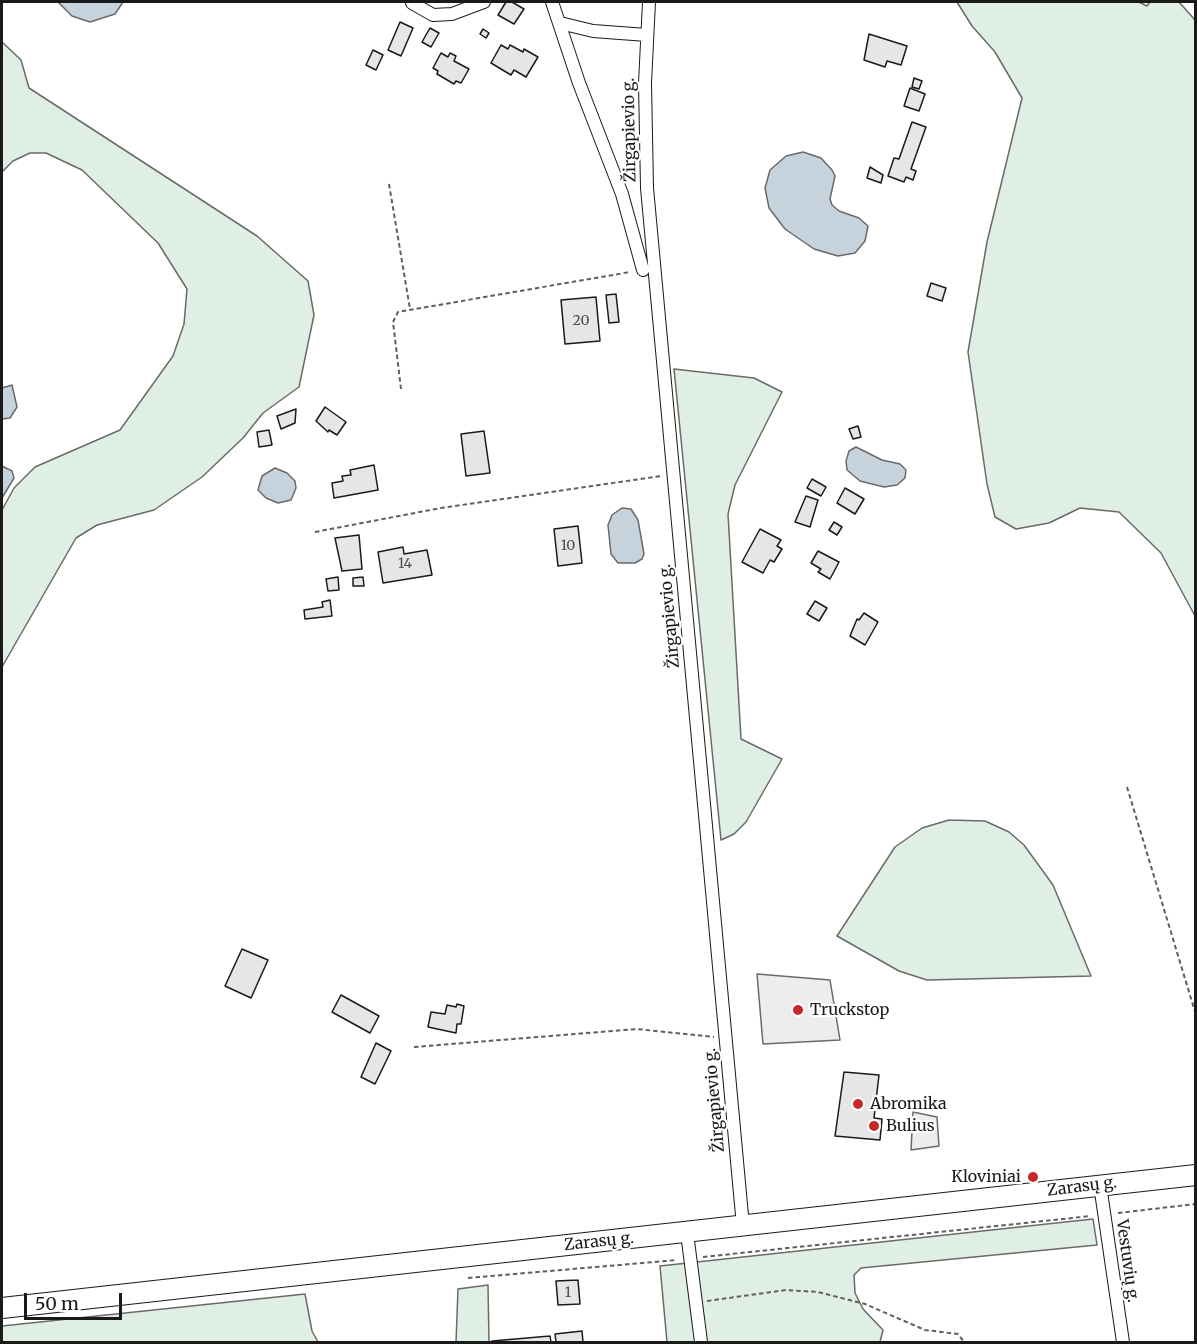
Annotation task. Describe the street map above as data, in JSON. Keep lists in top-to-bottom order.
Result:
{
  "streets": {
    "highway": ["Zarasų g."],
    "street": ["Žirgapievio g.", "Vestuvių g."]
  },
  "crossings": [
    ["Žirgapievio g.", "Zarasų g."],
    ["Zarasų g.", "Vestuvių g."]
  ],
  "places": [
    "Truckstop",
    "Abromika",
    "Bulius",
    "Kloviniai"
  ],
  "house_numbers": [
    "20",
    "10",
    "14",
    "1"
  ],
  "scale_bar": "50 m"
}
